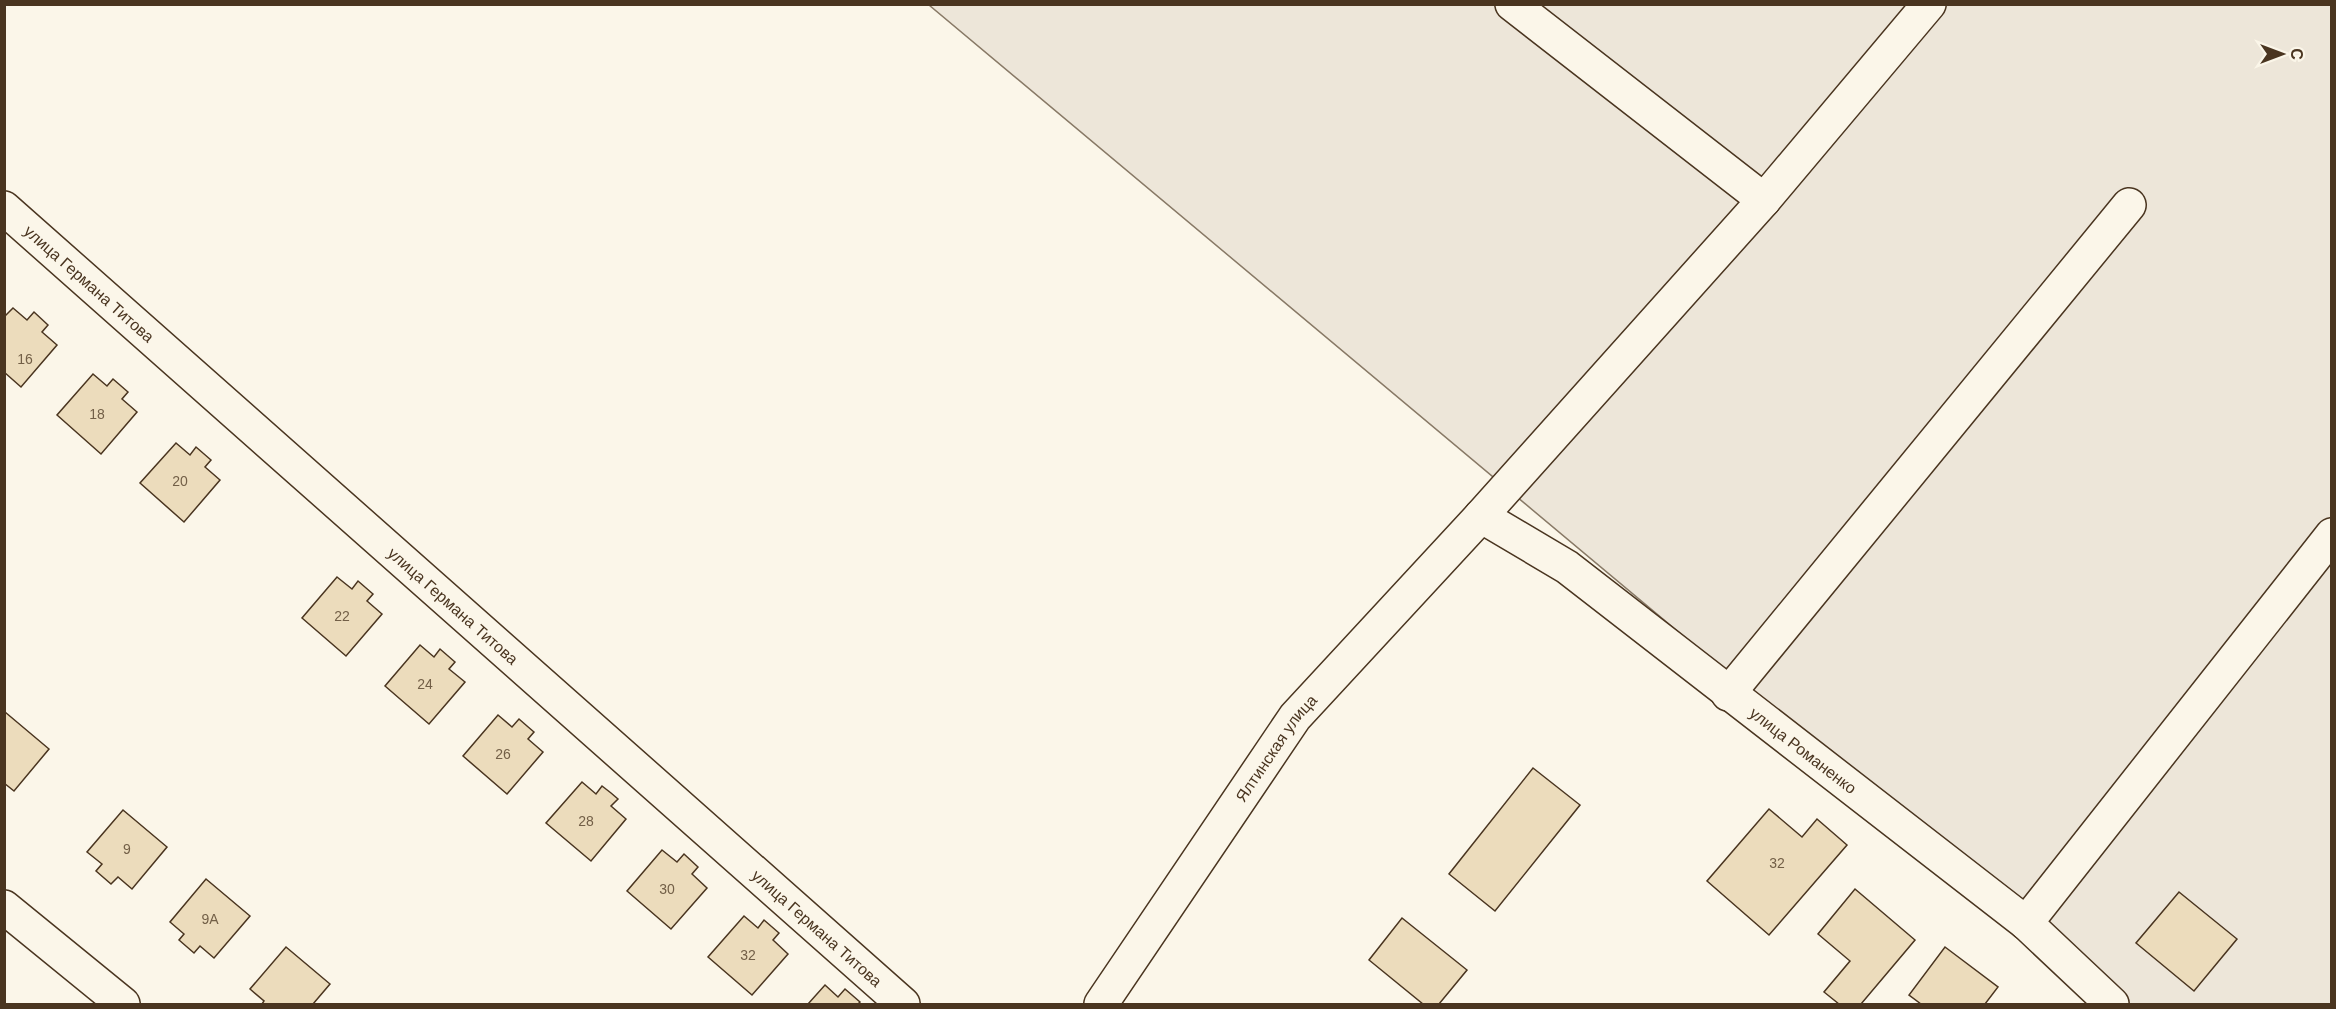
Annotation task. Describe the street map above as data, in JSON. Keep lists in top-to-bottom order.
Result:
{
  "streets": {
    "street": ["улица Германа Титова", "Ялтинская улица", "улица Романенко"]
  },
  "crossings": [
    ["Ялтинская улица", "улица Романенко"]
  ],
  "house_numbers": [
    "16",
    "18",
    "20",
    "22",
    "24",
    "26",
    "28",
    "9",
    "32",
    "30",
    "9А",
    "32"
  ],
  "north": "right"
}
